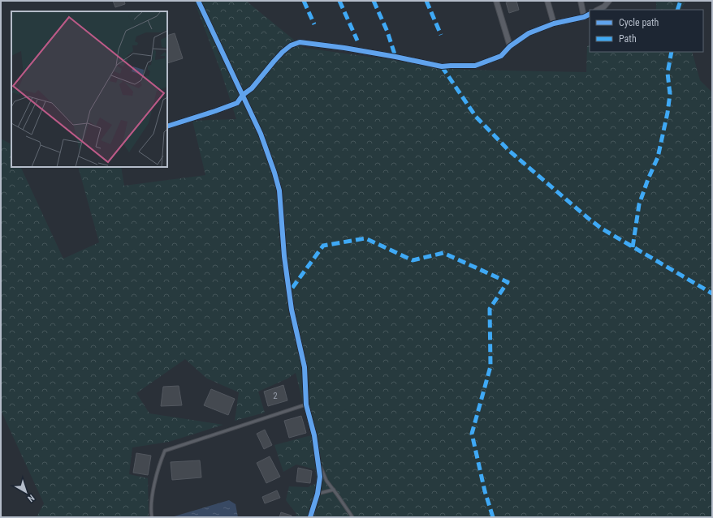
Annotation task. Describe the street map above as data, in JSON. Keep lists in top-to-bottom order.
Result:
{
  "house_numbers": ["2"],
  "legend": ["Cycle path", "Path"],
  "north": "bottom right"
}
